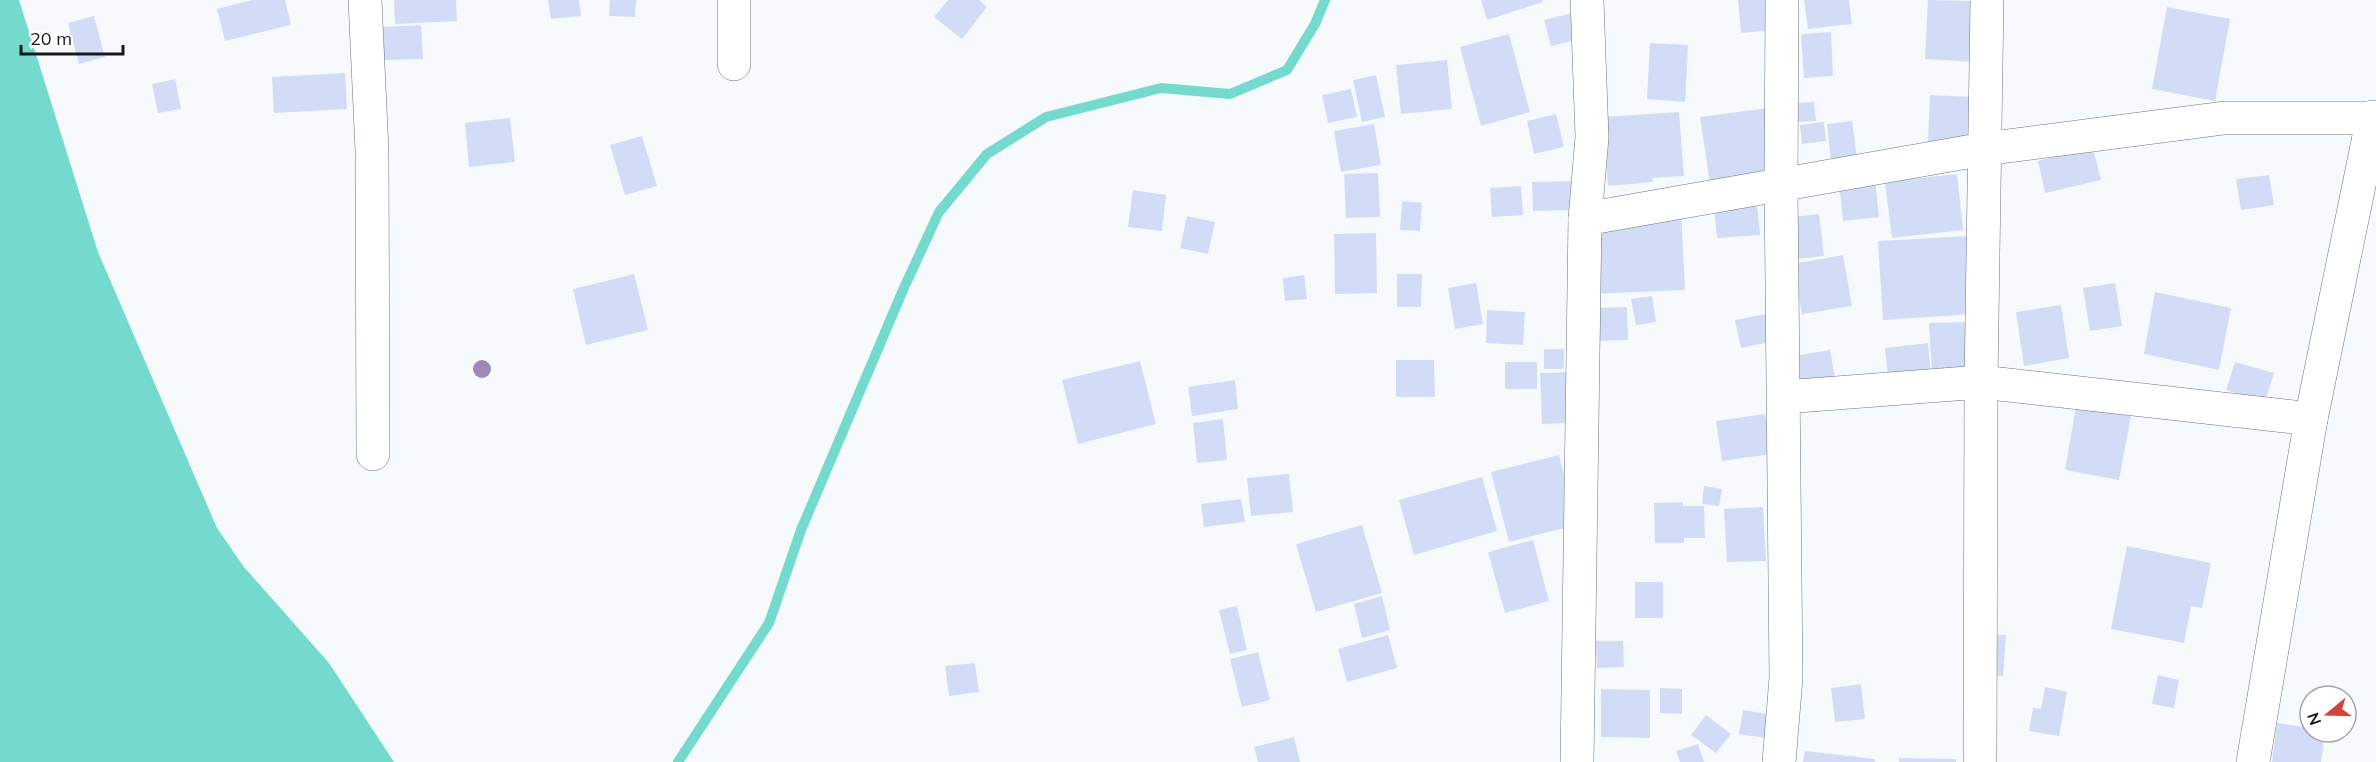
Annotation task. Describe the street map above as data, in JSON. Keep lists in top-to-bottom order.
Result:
{
  "scale_bar": "20 m",
  "north": "left"
}
